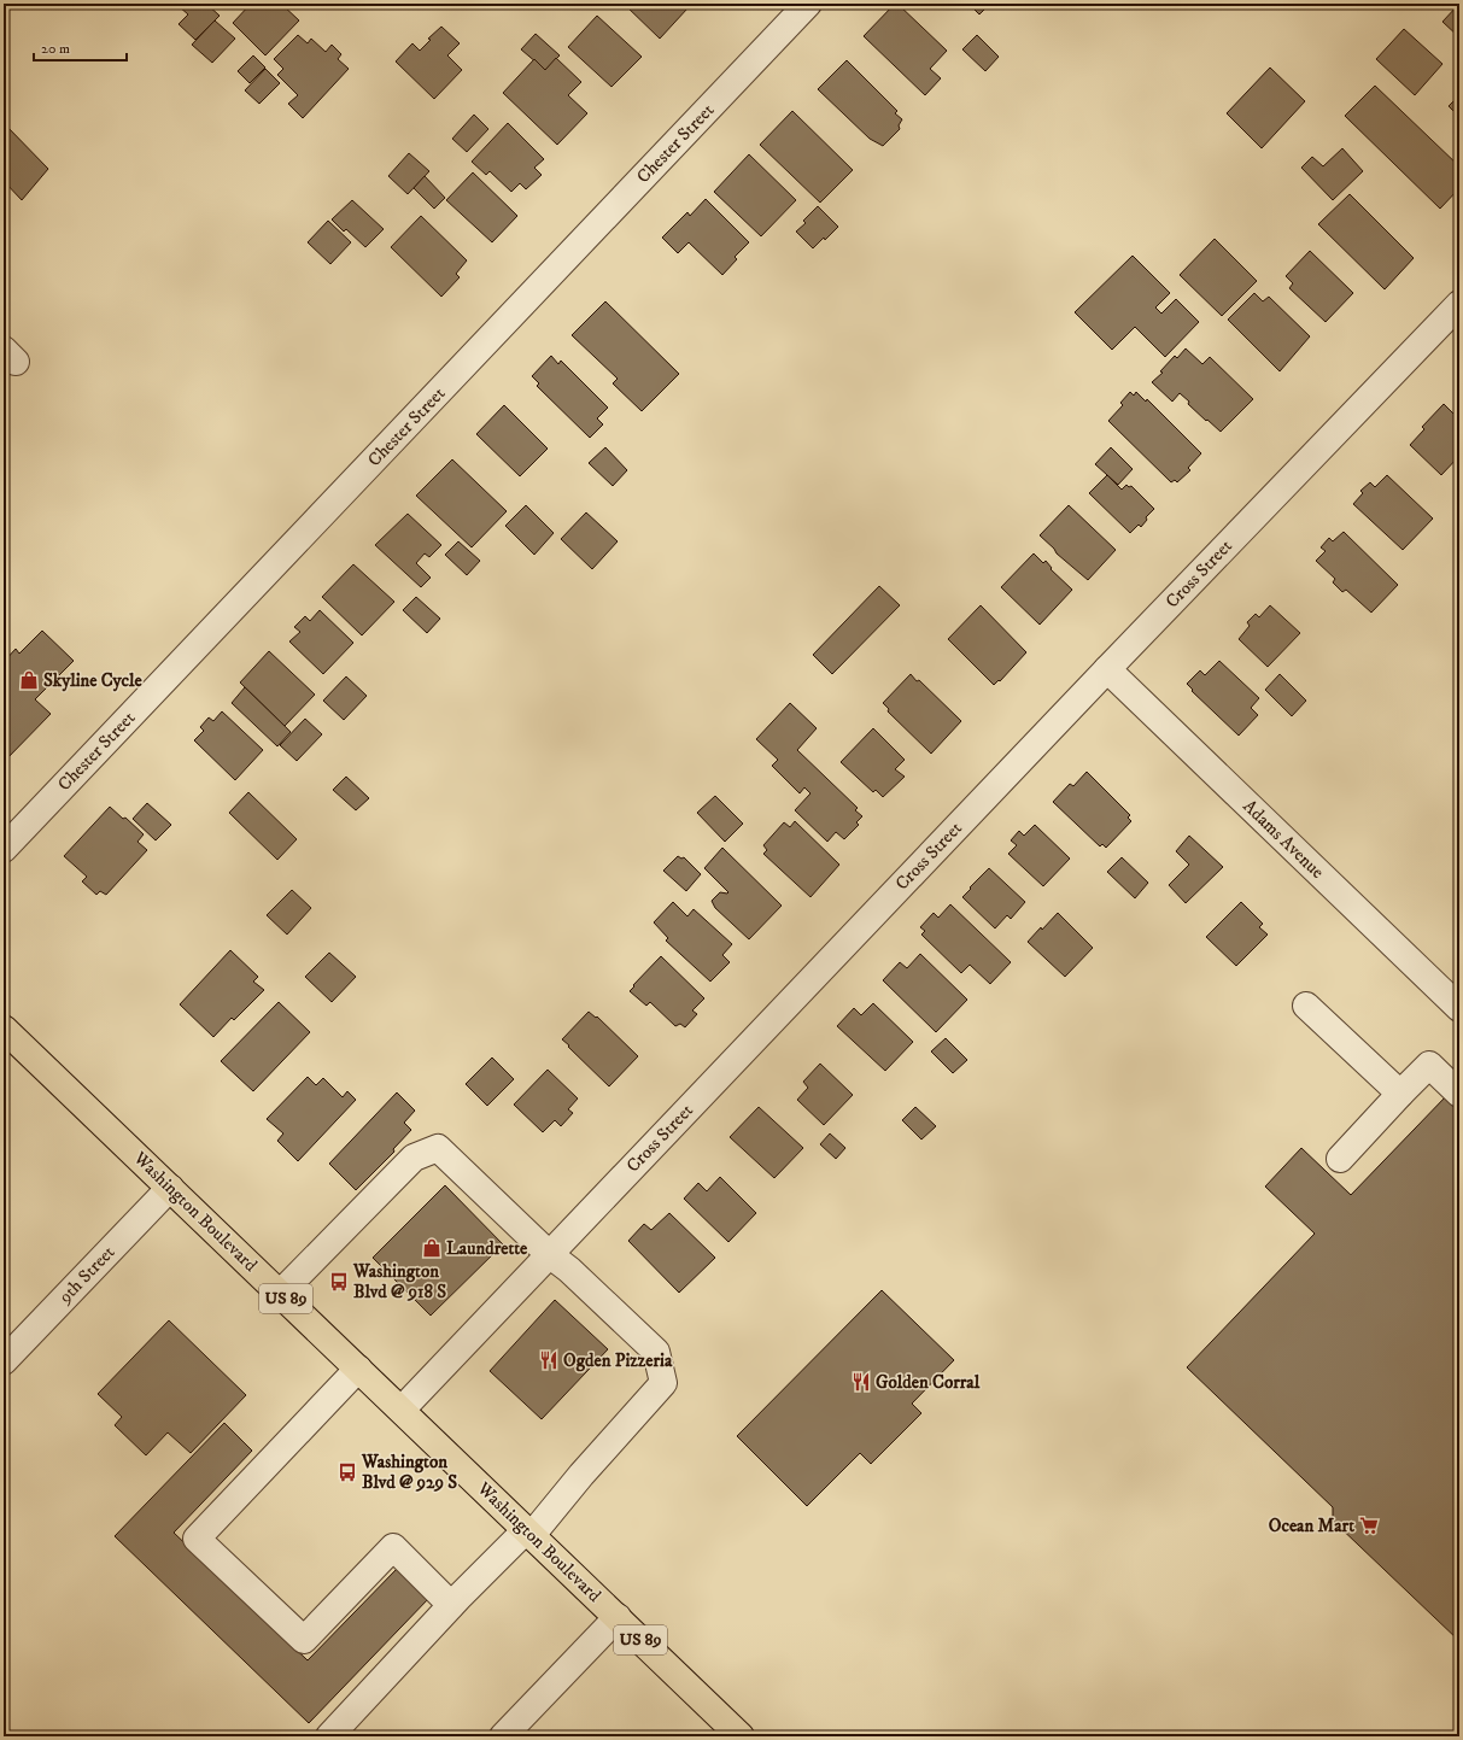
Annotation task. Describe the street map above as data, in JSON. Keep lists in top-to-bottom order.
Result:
{
  "streets": {
    "main road": ["Washington Boulevard", "US 89"],
    "street": [
      "Chester Street",
      "Cross Street",
      "Adams Avenue",
      "9th Street"
    ]
  },
  "crossings": [
    ["Cross Street", "Adams Avenue"],
    ["Cross Street", "Washington Boulevard"],
    ["Washington Boulevard", "9th Street"]
  ],
  "places": {
    "shop": ["Skyline Cycle", "Laundrette"],
    "bus stop": ["Washington Blvd @ 918 S", "Washington Blvd @ 929 S"],
    "restaurant": ["Ogden Pizzeria", "Golden Corral"],
    "supermarket": ["Ocean Mart"]
  },
  "scale_bar": "20 m"
}
